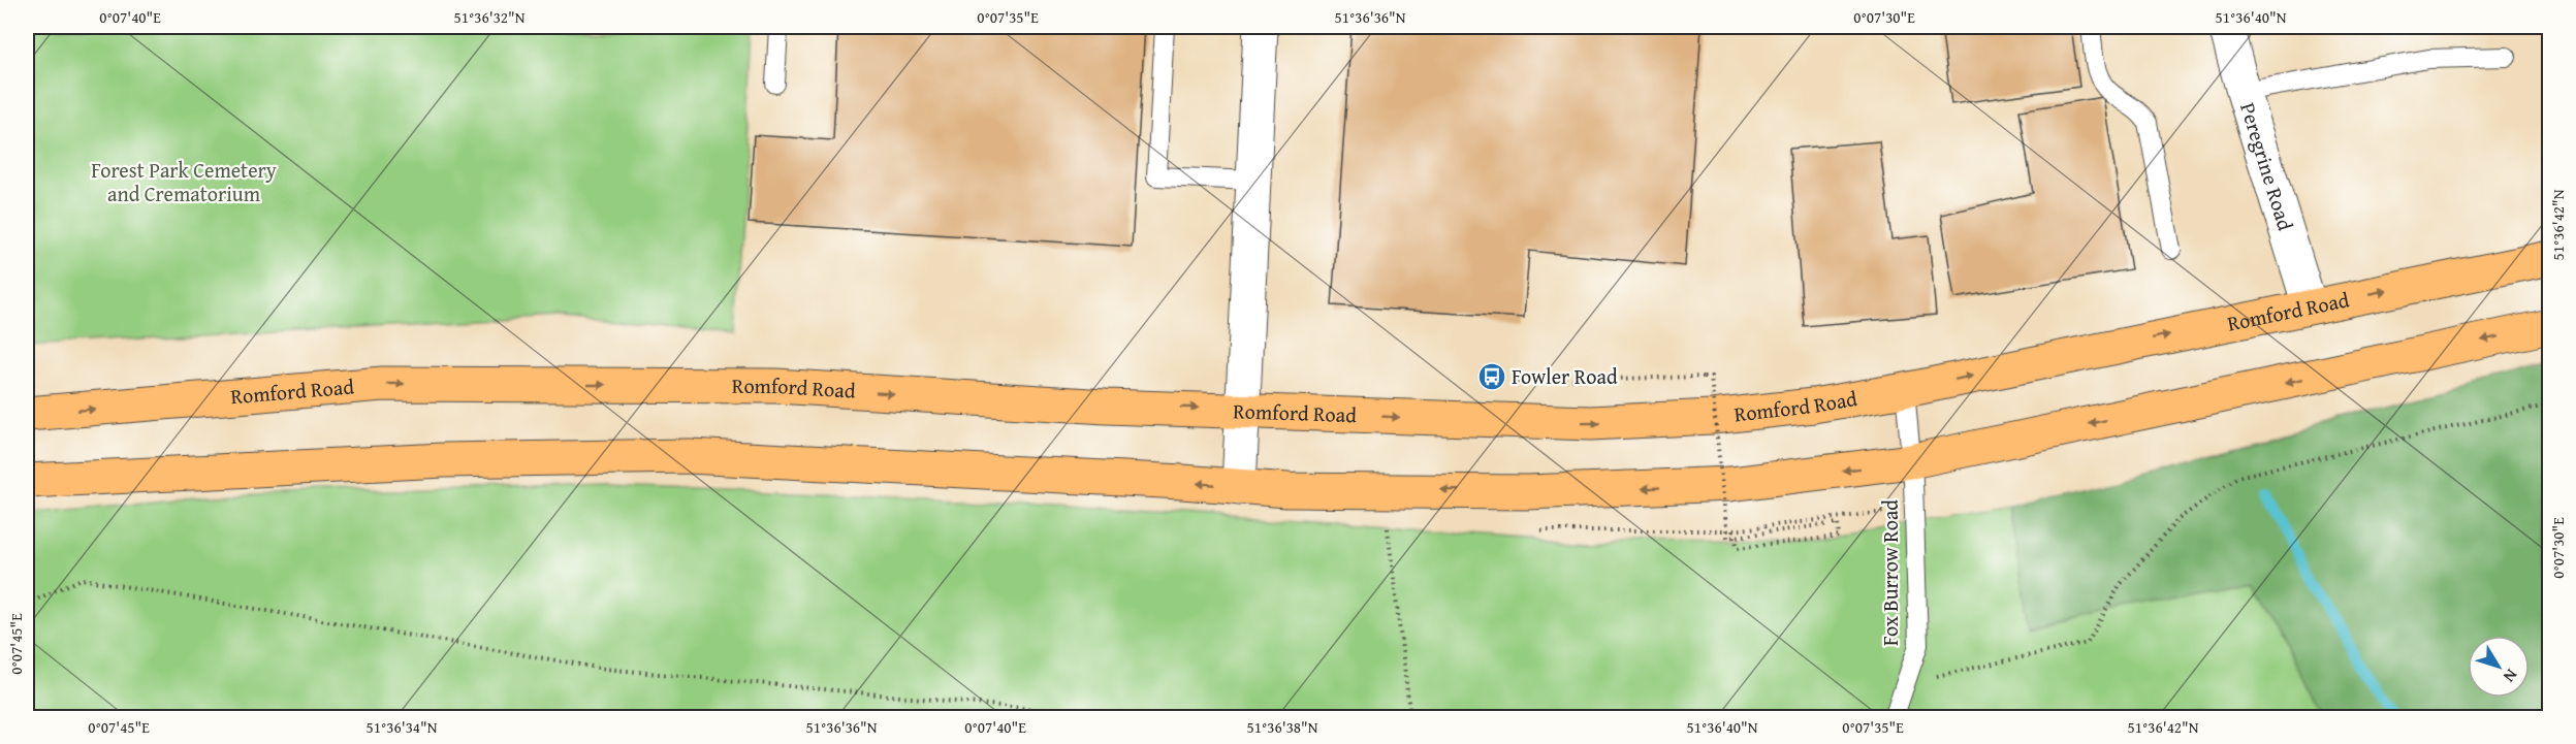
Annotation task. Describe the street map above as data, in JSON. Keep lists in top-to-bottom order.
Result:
{
  "streets": {
    "main road": ["Romford Road"],
    "street": ["Peregrine Road"],
    "lane": ["Fox Burrow Road"]
  },
  "crossings": [
    ["Peregrine Road", "Romford Road"],
    ["Romford Road", "Fox Burrow Road"]
  ],
  "parks": ["Forest Park Cemetery and Crematorium"],
  "places": {
    "bus stop": ["Fowler Road"]
  },
  "north": "bottom right",
  "coordinates": [
    "0°07'40\"E",
    "51°36'32\"N",
    "0°07'35\"E",
    "51°36'36\"N",
    "0°07'30\"E",
    "51°36'40\"N",
    "51°36'42\"N",
    "0°07'45\"E",
    "51°36'34\"N",
    "51°36'38\"N"
  ]
}
